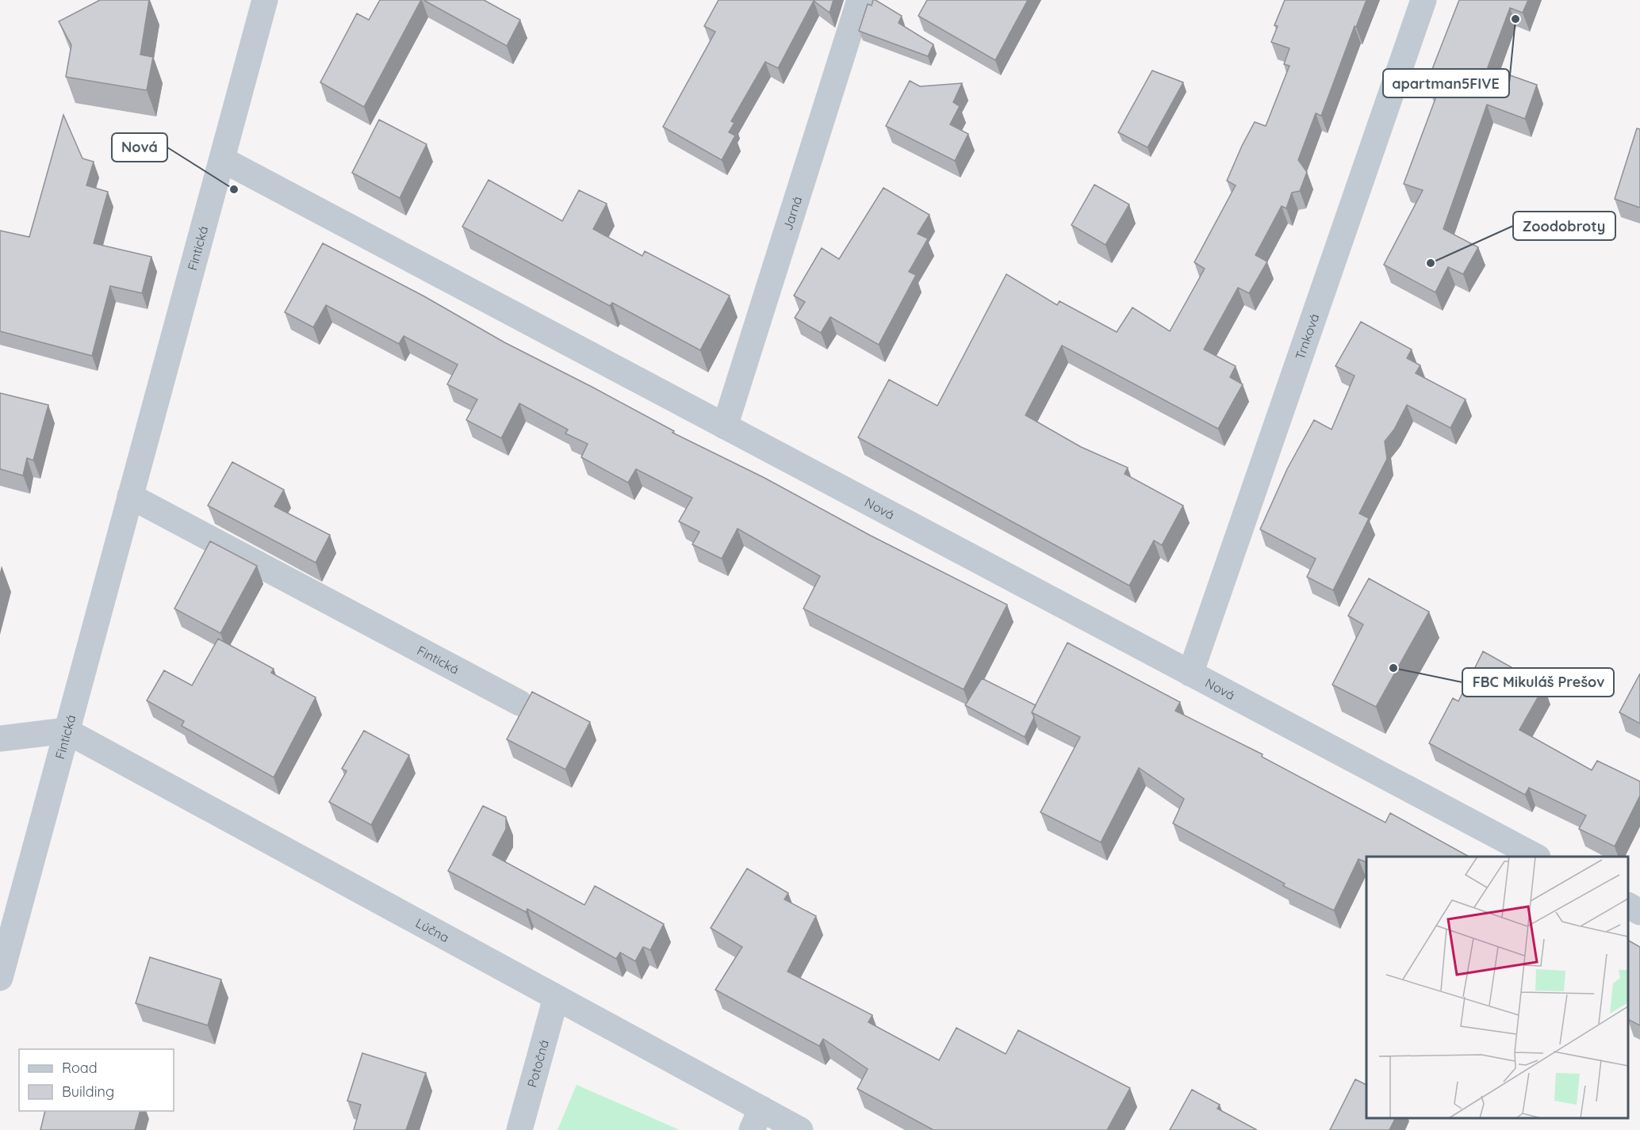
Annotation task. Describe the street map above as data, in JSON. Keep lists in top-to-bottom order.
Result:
{
  "streets": {
    "street": [
      "Jarná",
      "Fintická",
      "Trnková",
      "Nová",
      "Lúčna",
      "Potočná"
    ]
  },
  "crossings": [
    ["Jarná", "Nová"],
    ["Fintická", "Nová"],
    ["Fintická", "Lúčna"],
    ["Trnková", "Nová"],
    ["Lúčna", "Potočná"]
  ],
  "places": [
    "apartman5FIVE",
    "Nová",
    "Zoodobroty",
    "FBC Mikuláš Prešov"
  ],
  "legend": ["Road", "Building"]
}
